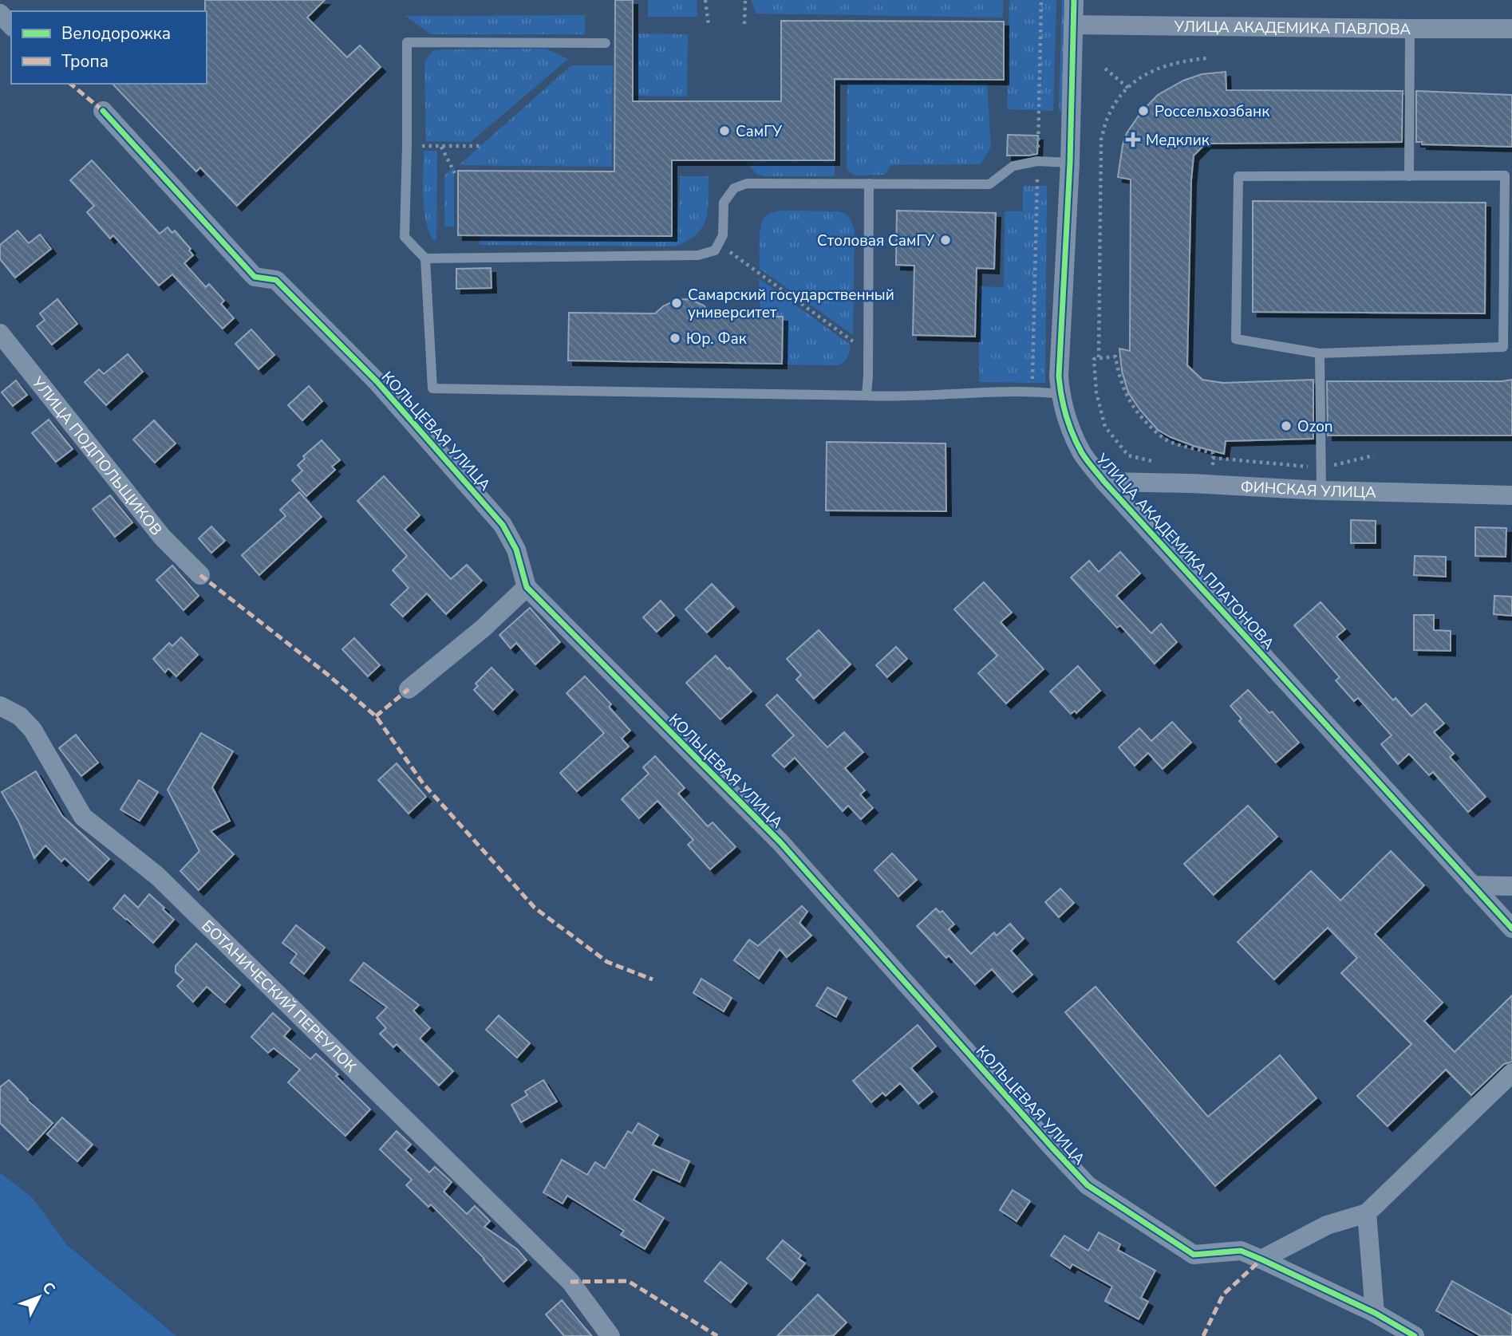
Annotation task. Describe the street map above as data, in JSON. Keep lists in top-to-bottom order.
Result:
{
  "streets": {
    "street": [
      "УЛИЦА АКАДЕМИКА ПАВЛОВА",
      "КОЛЬЦЕВАЯ УЛИЦА",
      "УЛИЦА ПОДПОЛЬЩИКОВ",
      "ФИНСКАЯ УЛИЦА",
      "УЛИЦА АКАДЕМИКА ПЛАТОНОВА",
      "БОТАНИЧЕСКИЙ ПЕРЕУЛОК"
    ]
  },
  "crossings": [
    ["УЛИЦА АКАДЕМИКА ПАВЛОВА", "УЛИЦА АКАДЕМИКА ПЛАТОНОВА"],
    ["ФИНСКАЯ УЛИЦА", "УЛИЦА АКАДЕМИКА ПЛАТОНОВА"]
  ],
  "places": {
    "other": [
      "Россельхозбанк",
      "СамГУ",
      "Столовая СамГУ",
      "Самарский государственный университет",
      "Юр. Фак",
      "Ozon"
    ],
    "health": ["Медклик"]
  },
  "legend": ["Велодорожка", "Тропа"],
  "north": "top right"
}
